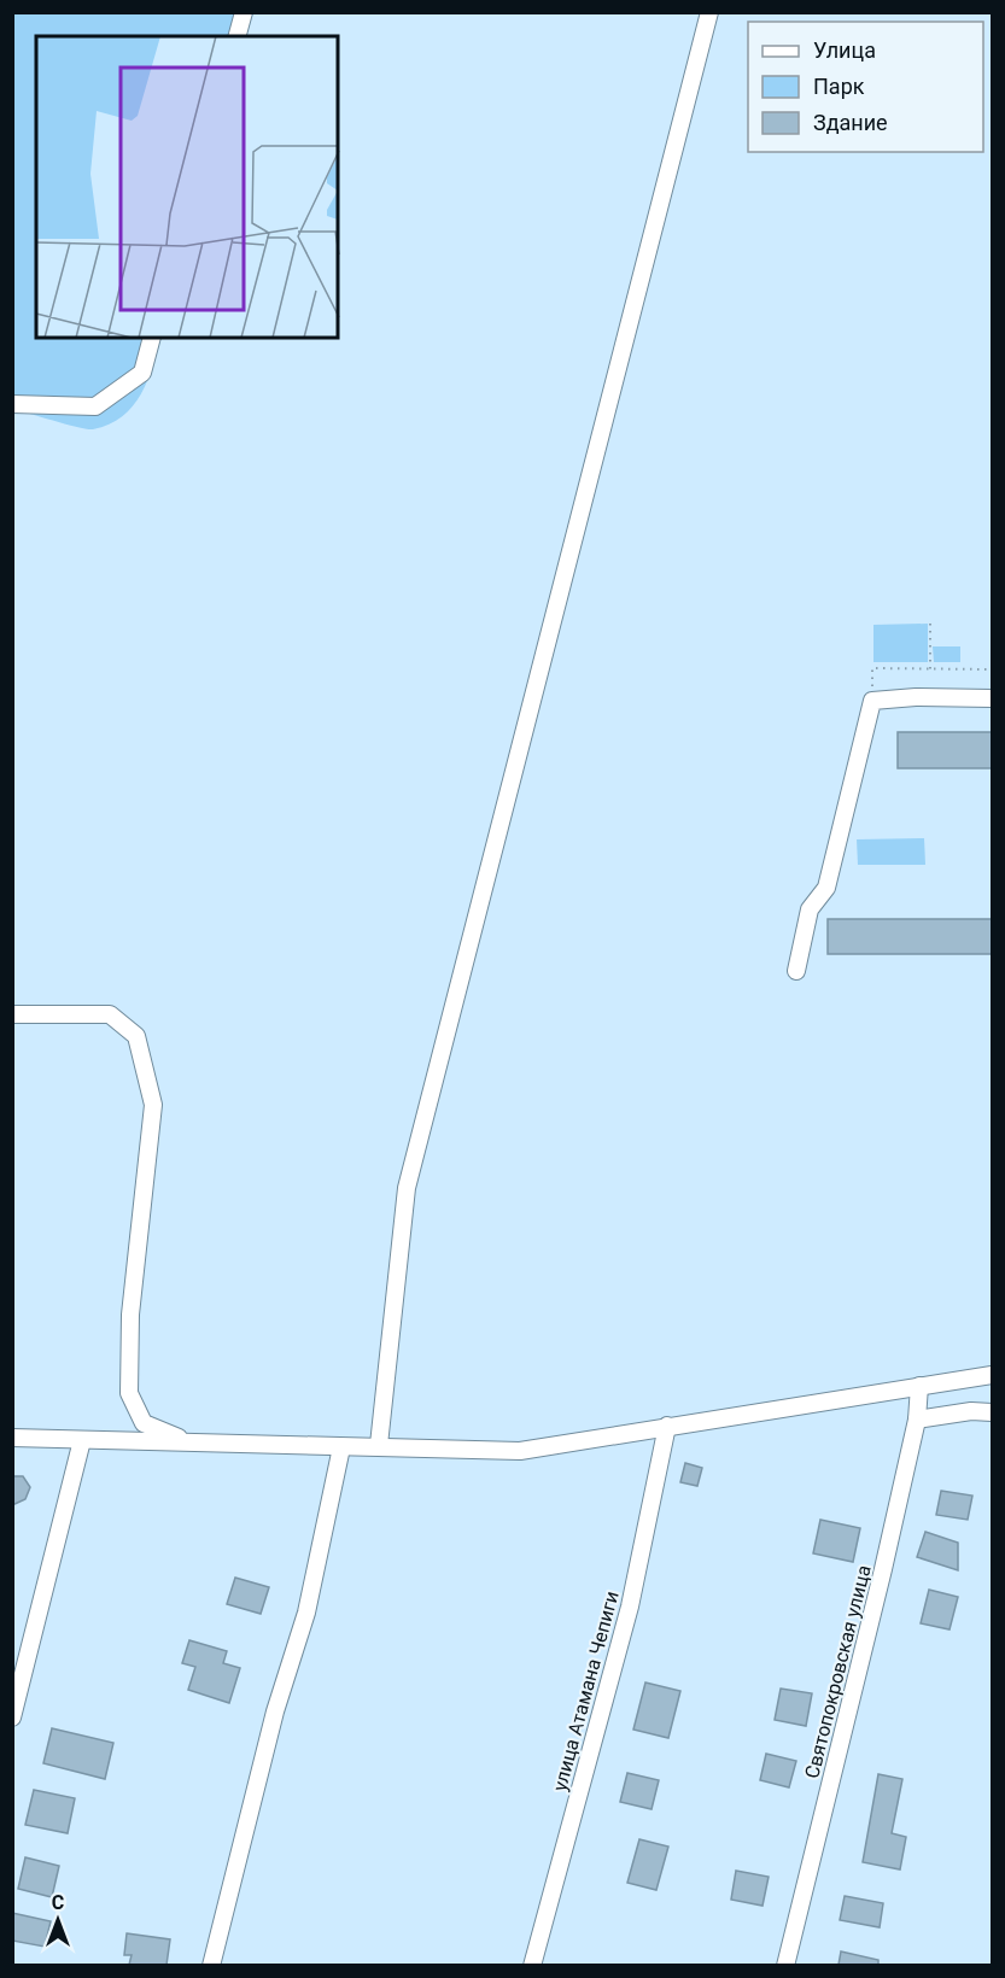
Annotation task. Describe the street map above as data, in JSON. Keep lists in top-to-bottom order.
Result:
{
  "streets": {
    "street": ["Святопокровская улица", "улица Атамана Чепиги"]
  },
  "legend": ["Улица", "Парк", "Здание"],
  "north": "top"
}
